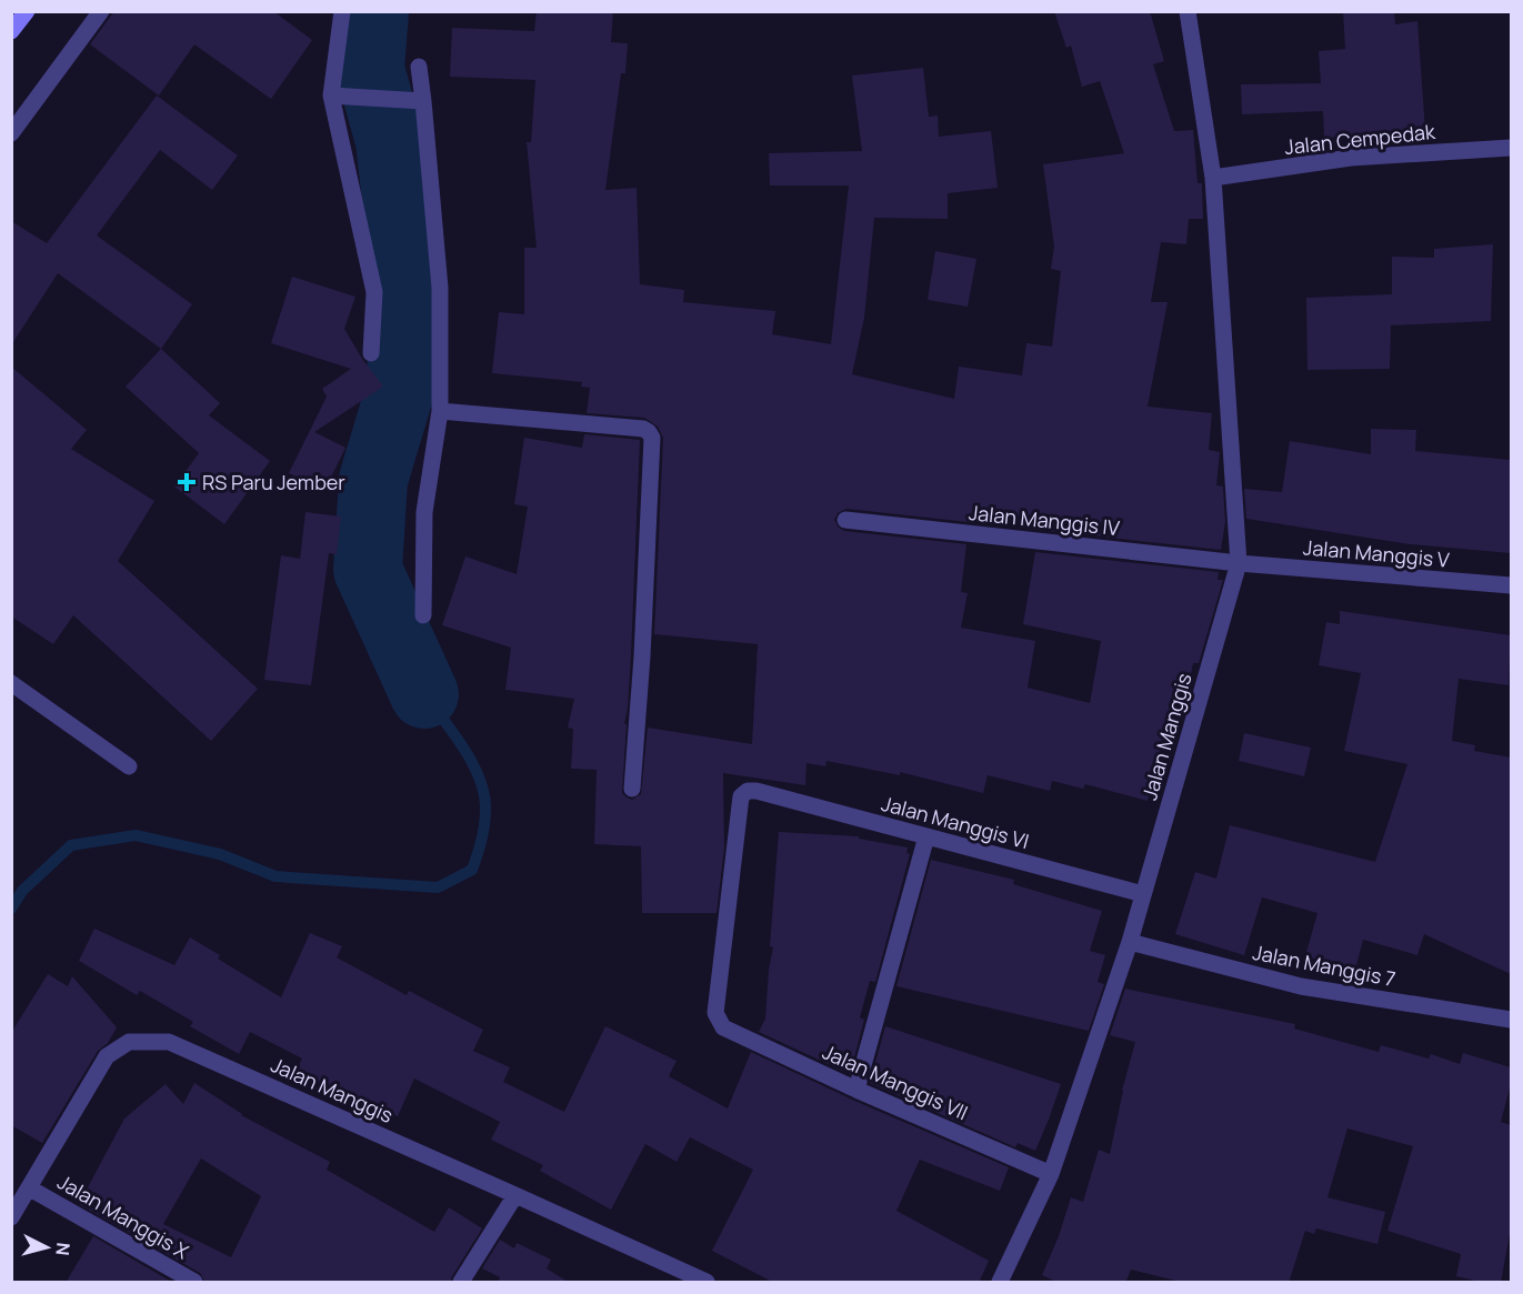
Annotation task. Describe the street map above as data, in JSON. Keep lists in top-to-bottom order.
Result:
{
  "streets": {
    "street": [
      "Jalan Cempedak",
      "Jalan Manggis IV",
      "Jalan Manggis V",
      "Jalan Manggis",
      "Jalan Manggis VI",
      "Jalan Manggis 7",
      "Jalan Manggis VII",
      "Jalan Manggis X"
    ]
  },
  "crossings": [
    ["Jalan Cempedak", "Jalan Manggis"],
    ["Jalan Manggis IV", "Jalan Manggis V"],
    ["Jalan Manggis IV", "Jalan Manggis"],
    ["Jalan Manggis V", "Jalan Manggis"],
    ["Jalan Manggis", "Jalan Manggis VI"],
    ["Jalan Manggis", "Jalan Manggis 7"],
    ["Jalan Manggis", "Jalan Manggis VII"],
    ["Jalan Manggis", "Jalan Manggis X"],
    ["Jalan Manggis VI", "Jalan Manggis VII"]
  ],
  "places": {
    "health": ["RS Paru Jember"]
  },
  "north": "right"
}
